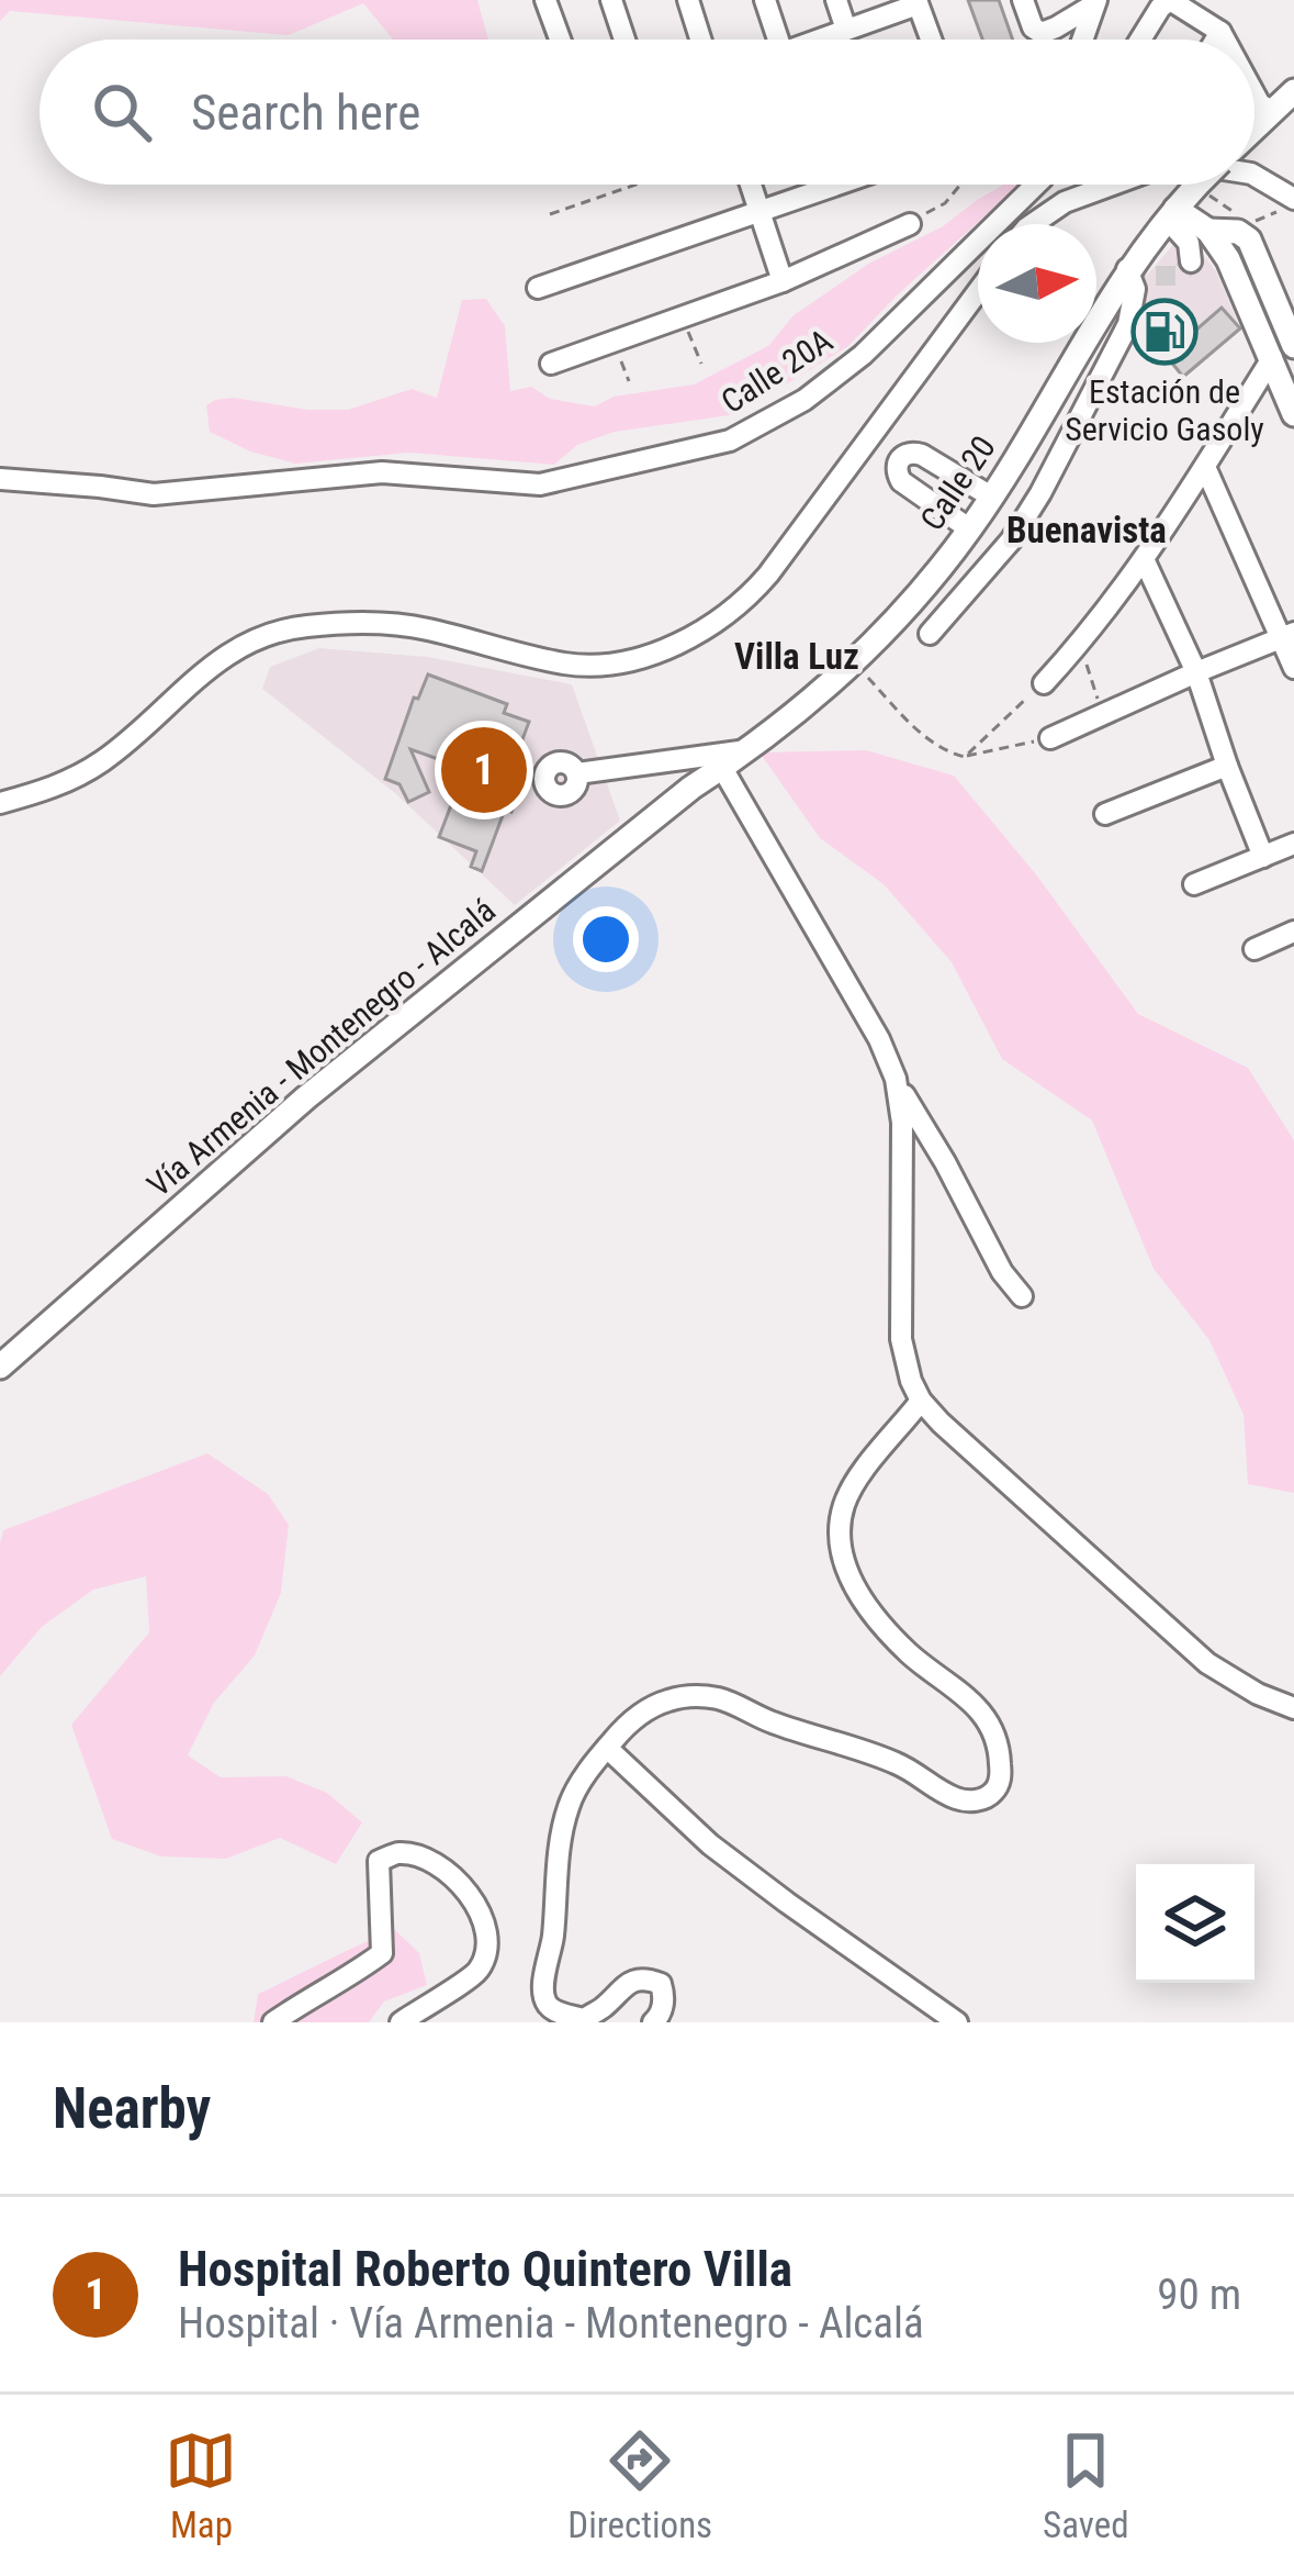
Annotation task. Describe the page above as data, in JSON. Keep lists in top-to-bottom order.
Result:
{
  "streets": {
    "main road": ["Calle 20", "Vía Armenia - Montenegro - Alcalá"],
    "street": ["Calle 20A"]
  },
  "crossings": [
    ["Calle 20", "Vía Armenia - Montenegro - Alcalá"]
  ],
  "districts": ["Buenavista", "Villa Luz"],
  "places": {
    "fuel station": ["Estación de Servicio Gasoly"]
  },
  "north": "right",
  "page": {
    "search": "Search here",
    "pins": "1",
    "heading": "Nearby",
    "list": [
      {
        "mark": "1",
        "name": "Hospital Roberto Quintero Villa",
        "note": "Hospital · Vía Armenia - Montenegro - Alcalá",
        "value": "90 m"
      }
    ],
    "nav": ["Map", "Directions", "Saved"]
  }
}
